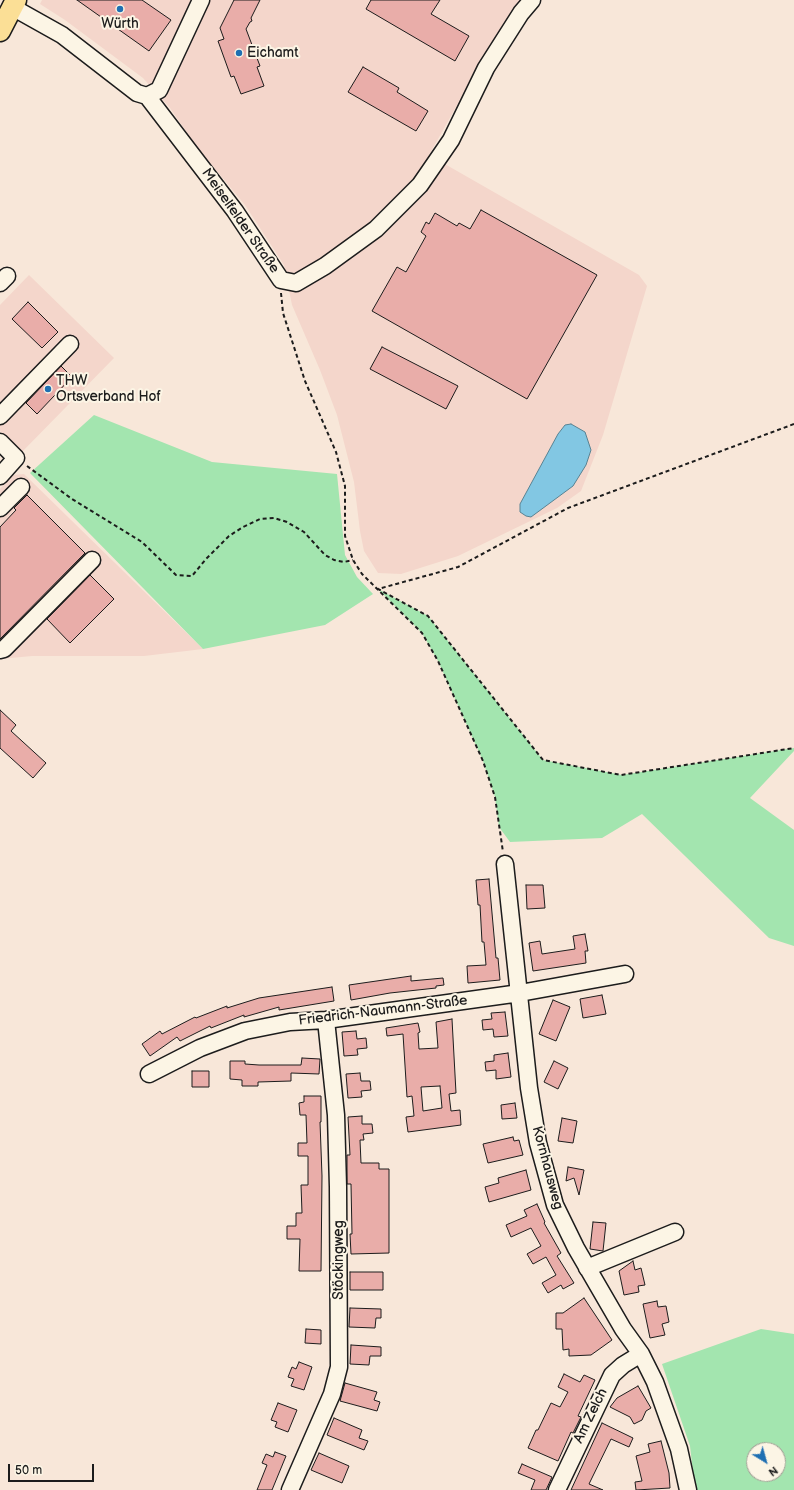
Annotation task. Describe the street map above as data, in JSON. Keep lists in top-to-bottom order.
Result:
{
  "streets": {
    "street": [
      "Meiselfelder Straße",
      "Friedrich-Naumann-Straße",
      "Kornhausweg",
      "Stöckingweg",
      "Am Zelch"
    ]
  },
  "crossings": [
    ["Friedrich-Naumann-Straße", "Kornhausweg"],
    ["Friedrich-Naumann-Straße", "Stöckingweg"],
    ["Kornhausweg", "Am Zelch"]
  ],
  "places": ["Würth", "Eichamt", "THW Ortsverband Hof"],
  "scale_bar": "50 m",
  "north": "bottom right"
}
